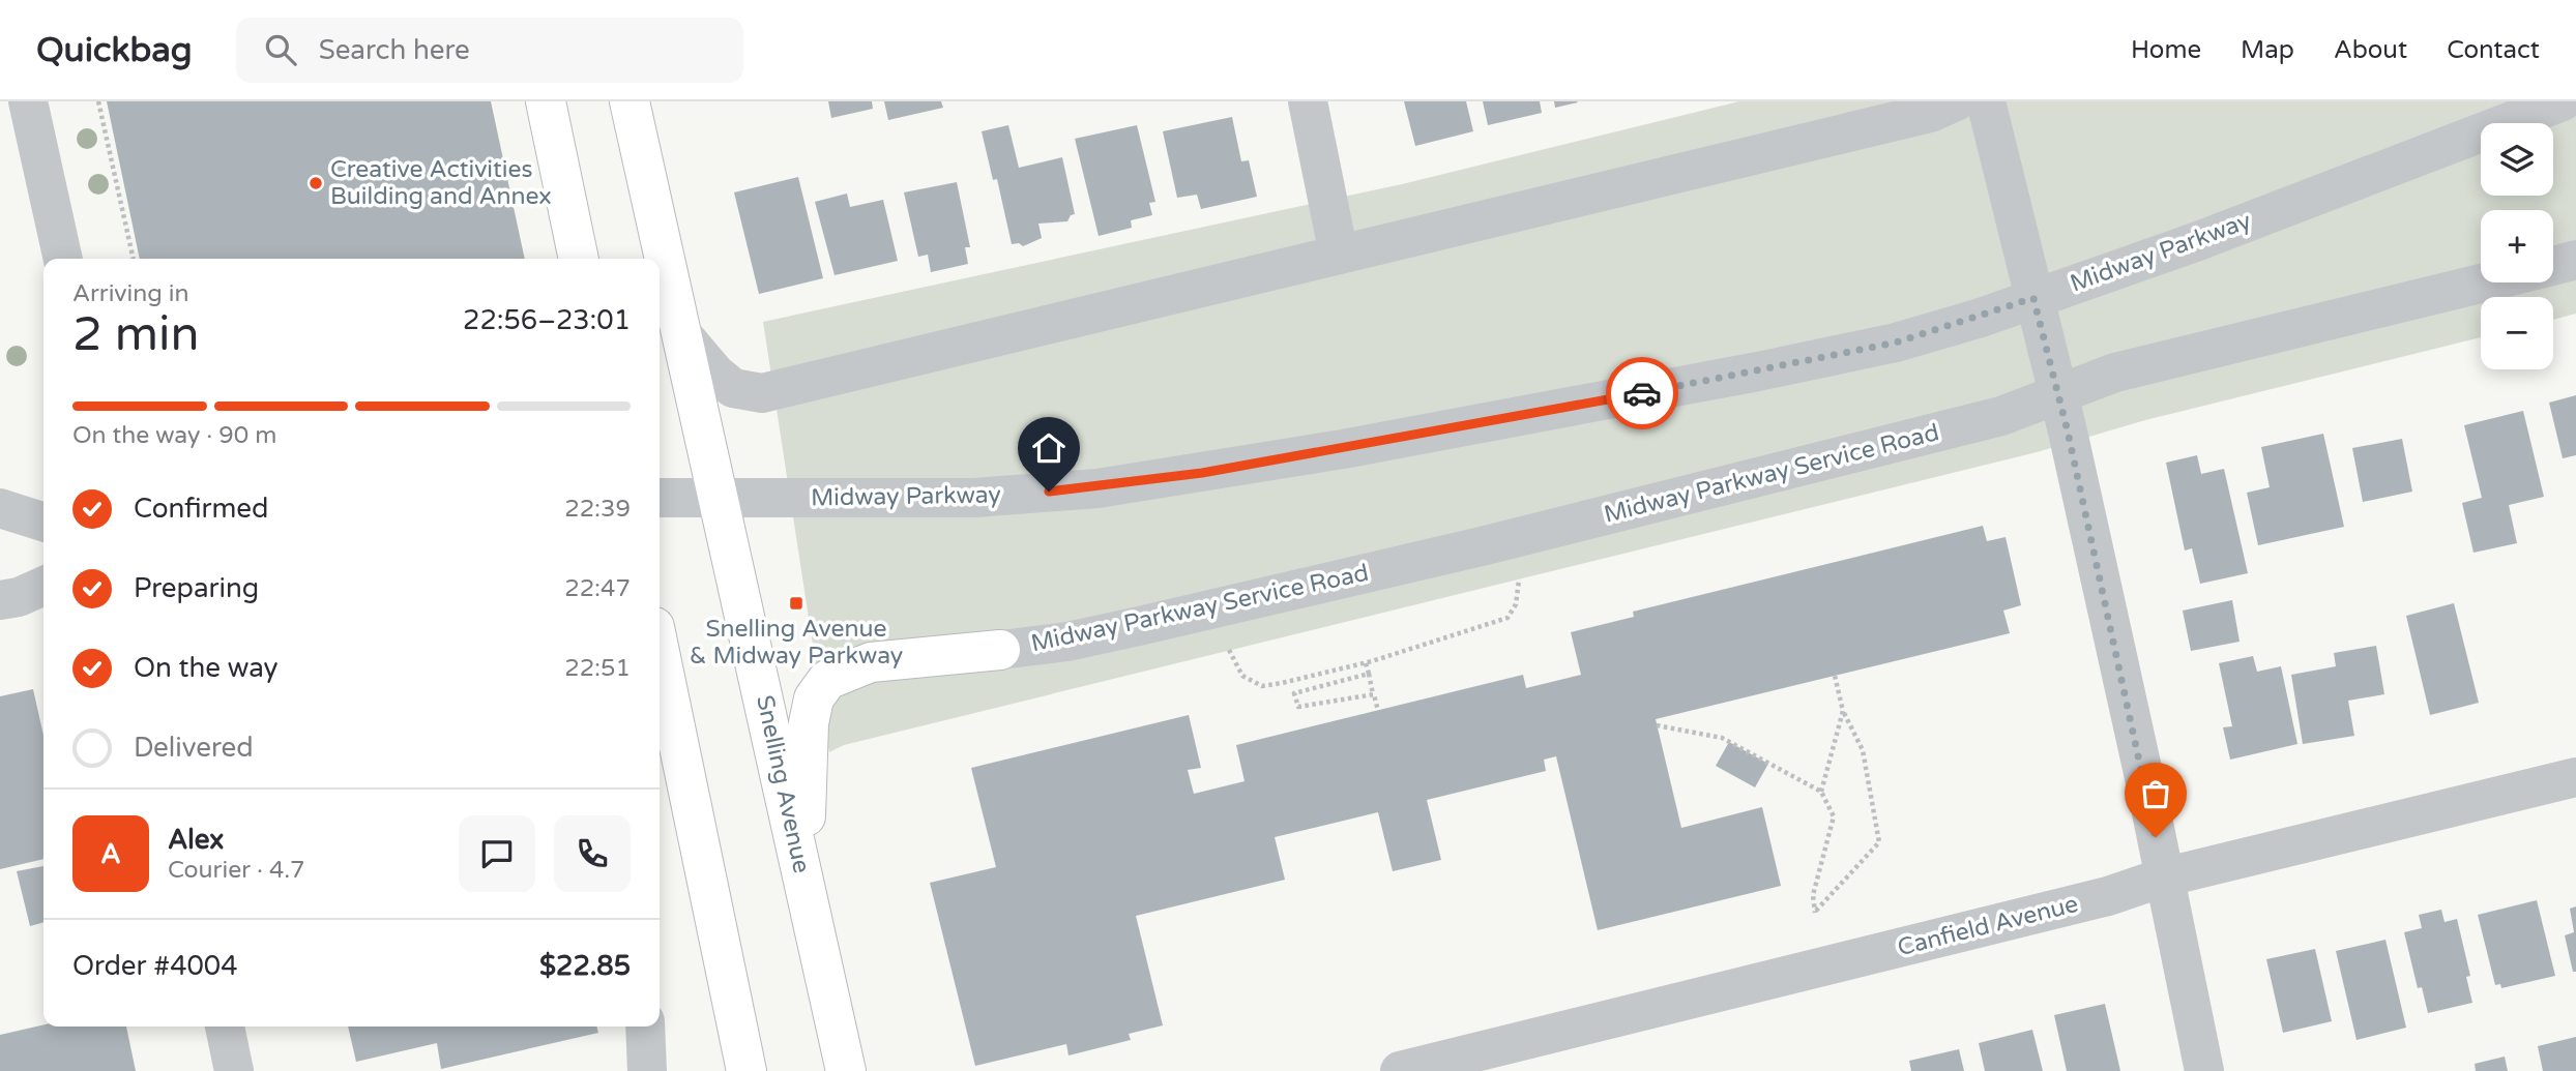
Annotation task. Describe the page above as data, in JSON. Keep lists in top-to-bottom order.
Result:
{
  "streets": {
    "main road": ["Snelling Avenue"],
    "street": ["Midway Parkway", "Midway Parkway Service Road", "Canfield Avenue"]
  },
  "crossings": [
    ["Midway Parkway", "Snelling Avenue"]
  ],
  "places": {
    "other": ["Creative Activities Building and Annex"],
    "transit": ["Snelling Avenue & Midway Parkway"]
  },
  "page": {
    "header": "Quickbag",
    "search": "Search here",
    "nav": [
      "Home",
      "Map",
      "About",
      "Contact"
    ],
    "map_buttons": ["+", "−"],
    "heading": ["2 min", "Arriving in", "22:56–23:01"],
    "panel": [
      "Alex",
      "Courier · 4.7",
      "Order #4004",
      "$22.85"
    ],
    "bar": "On the way · 90 m",
    "list": [
      ["Confirmed", "22:39"],
      ["Preparing", "22:47"],
      ["On the way", "22:51"],
      "Delivered"
    ],
    "round": "A"
  }
}
